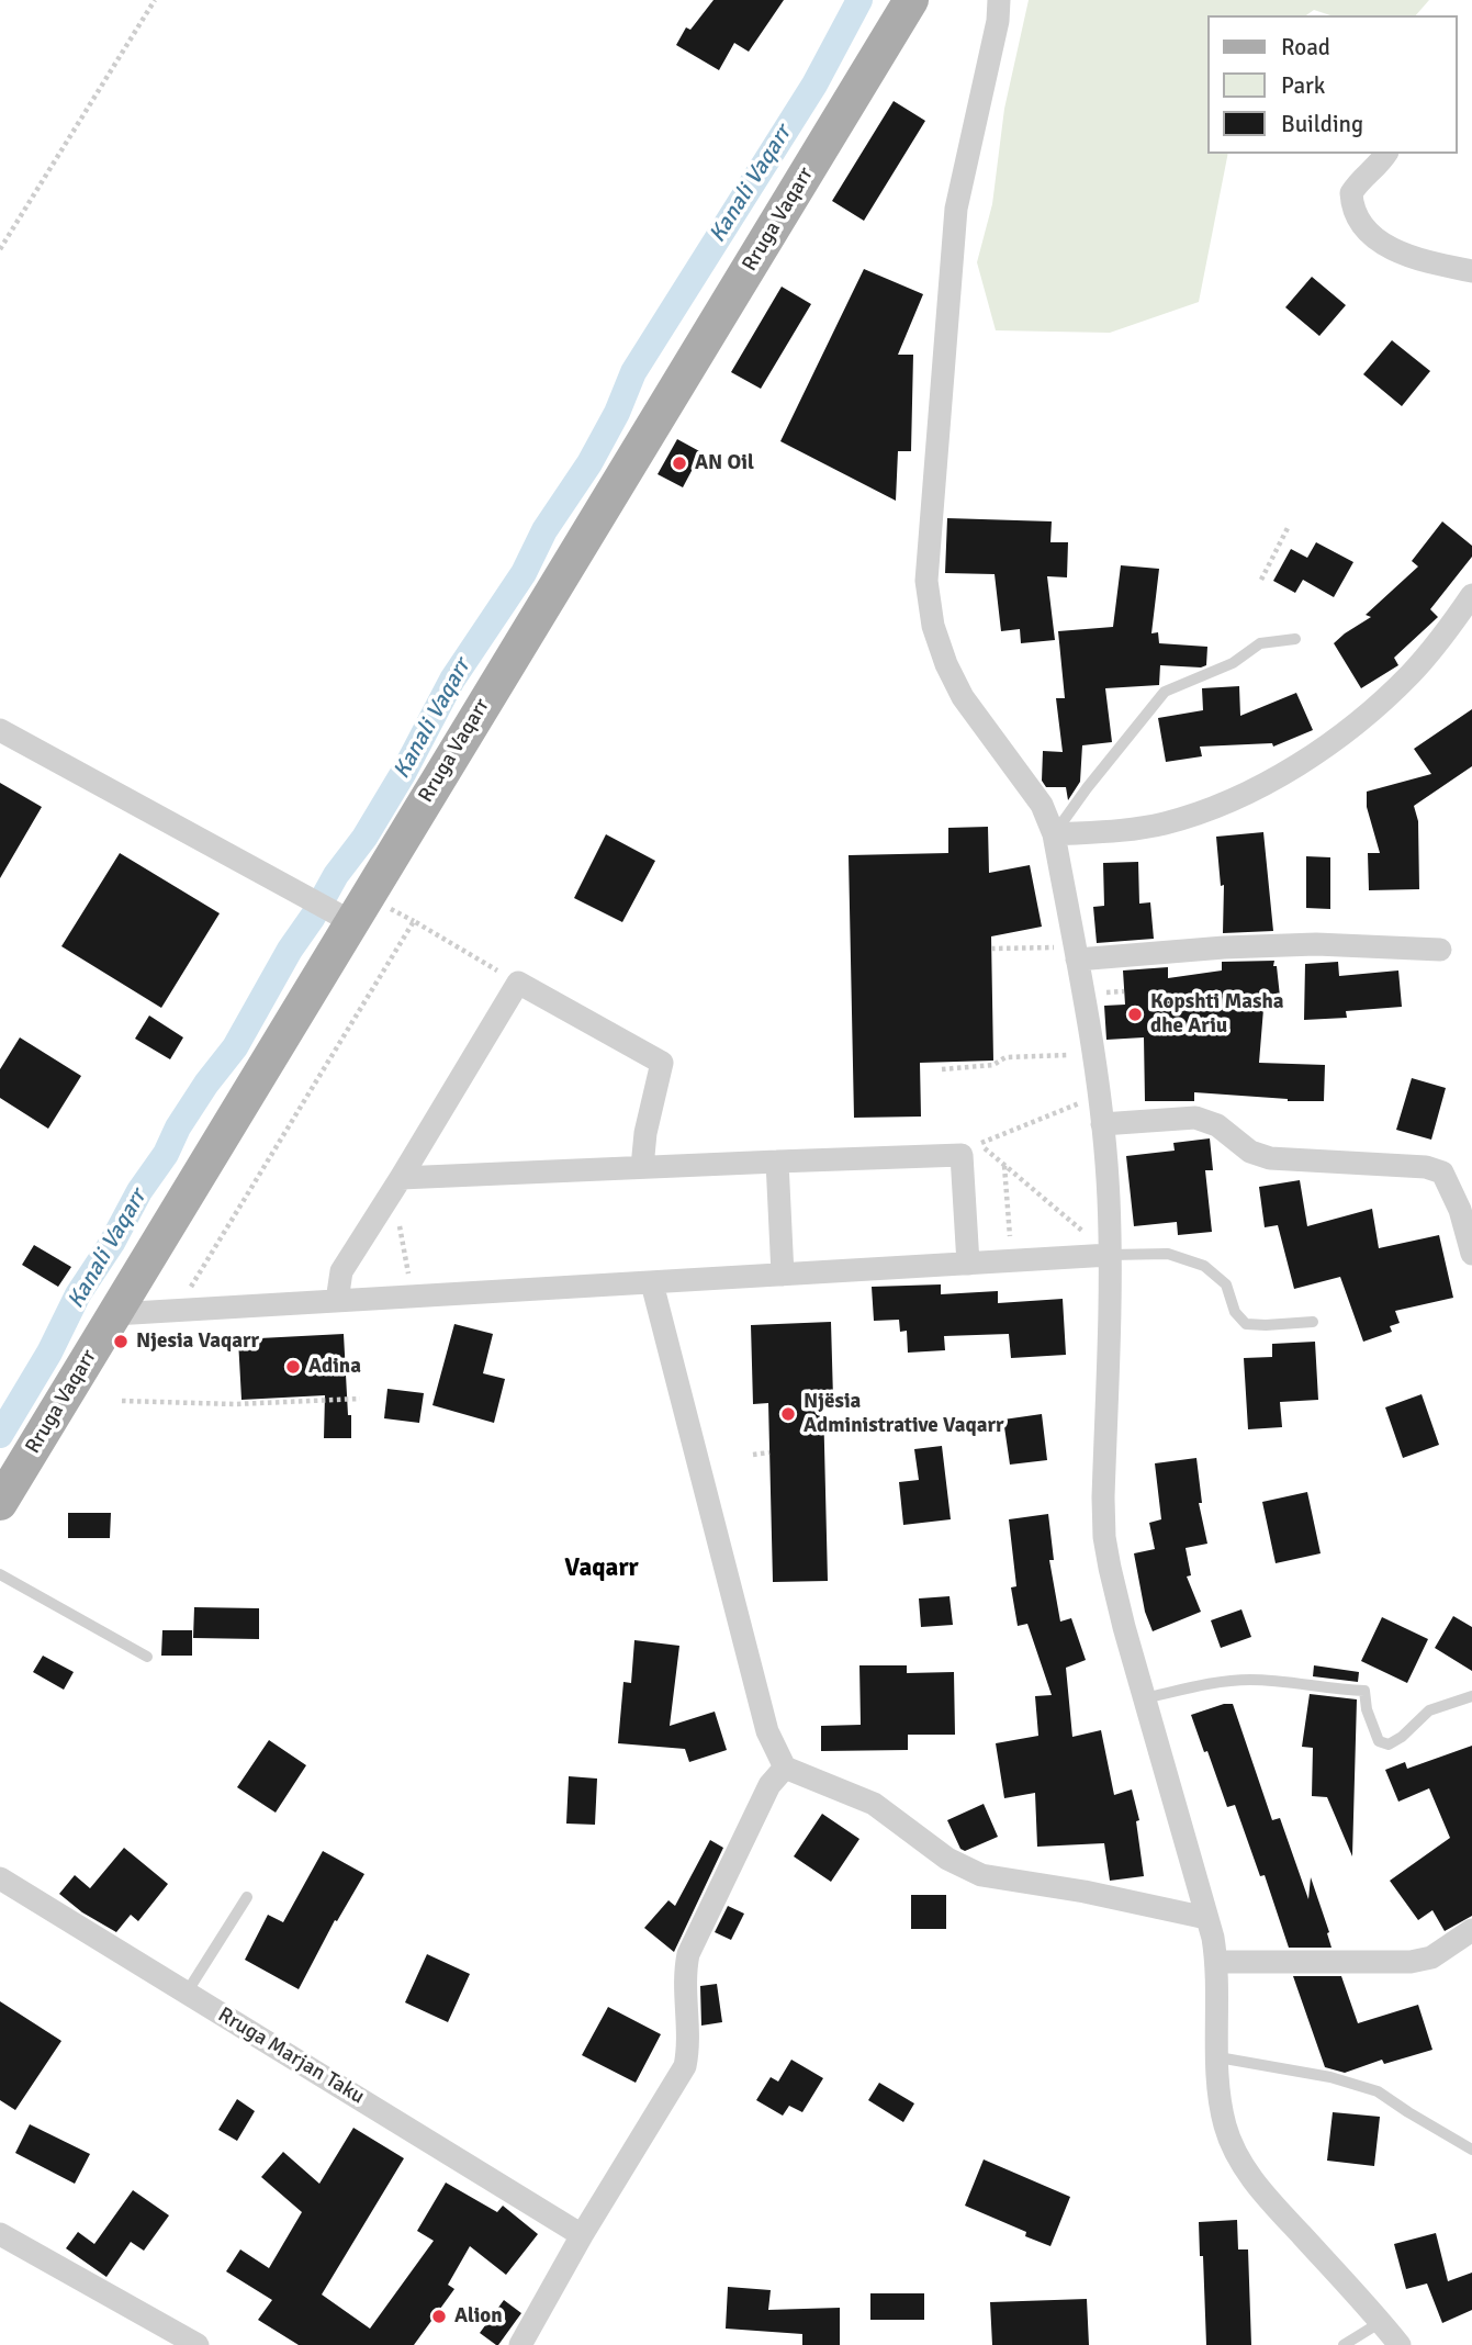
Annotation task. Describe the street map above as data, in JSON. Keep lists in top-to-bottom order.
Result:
{
  "streets": {
    "main road": ["Rruga Vaqarr"],
    "street": ["Rruga Marjan Taku"]
  },
  "districts": ["Vaqarr"],
  "water": ["Kanali Vaqarr"],
  "places": [
    "AN Oil",
    "Kopshti Masha dhe Ariu",
    "Njesia Vaqarr",
    "Adina",
    "Njësia Administrative Vaqarr",
    "Alion"
  ],
  "legend": ["Road", "Park", "Building"]
}
